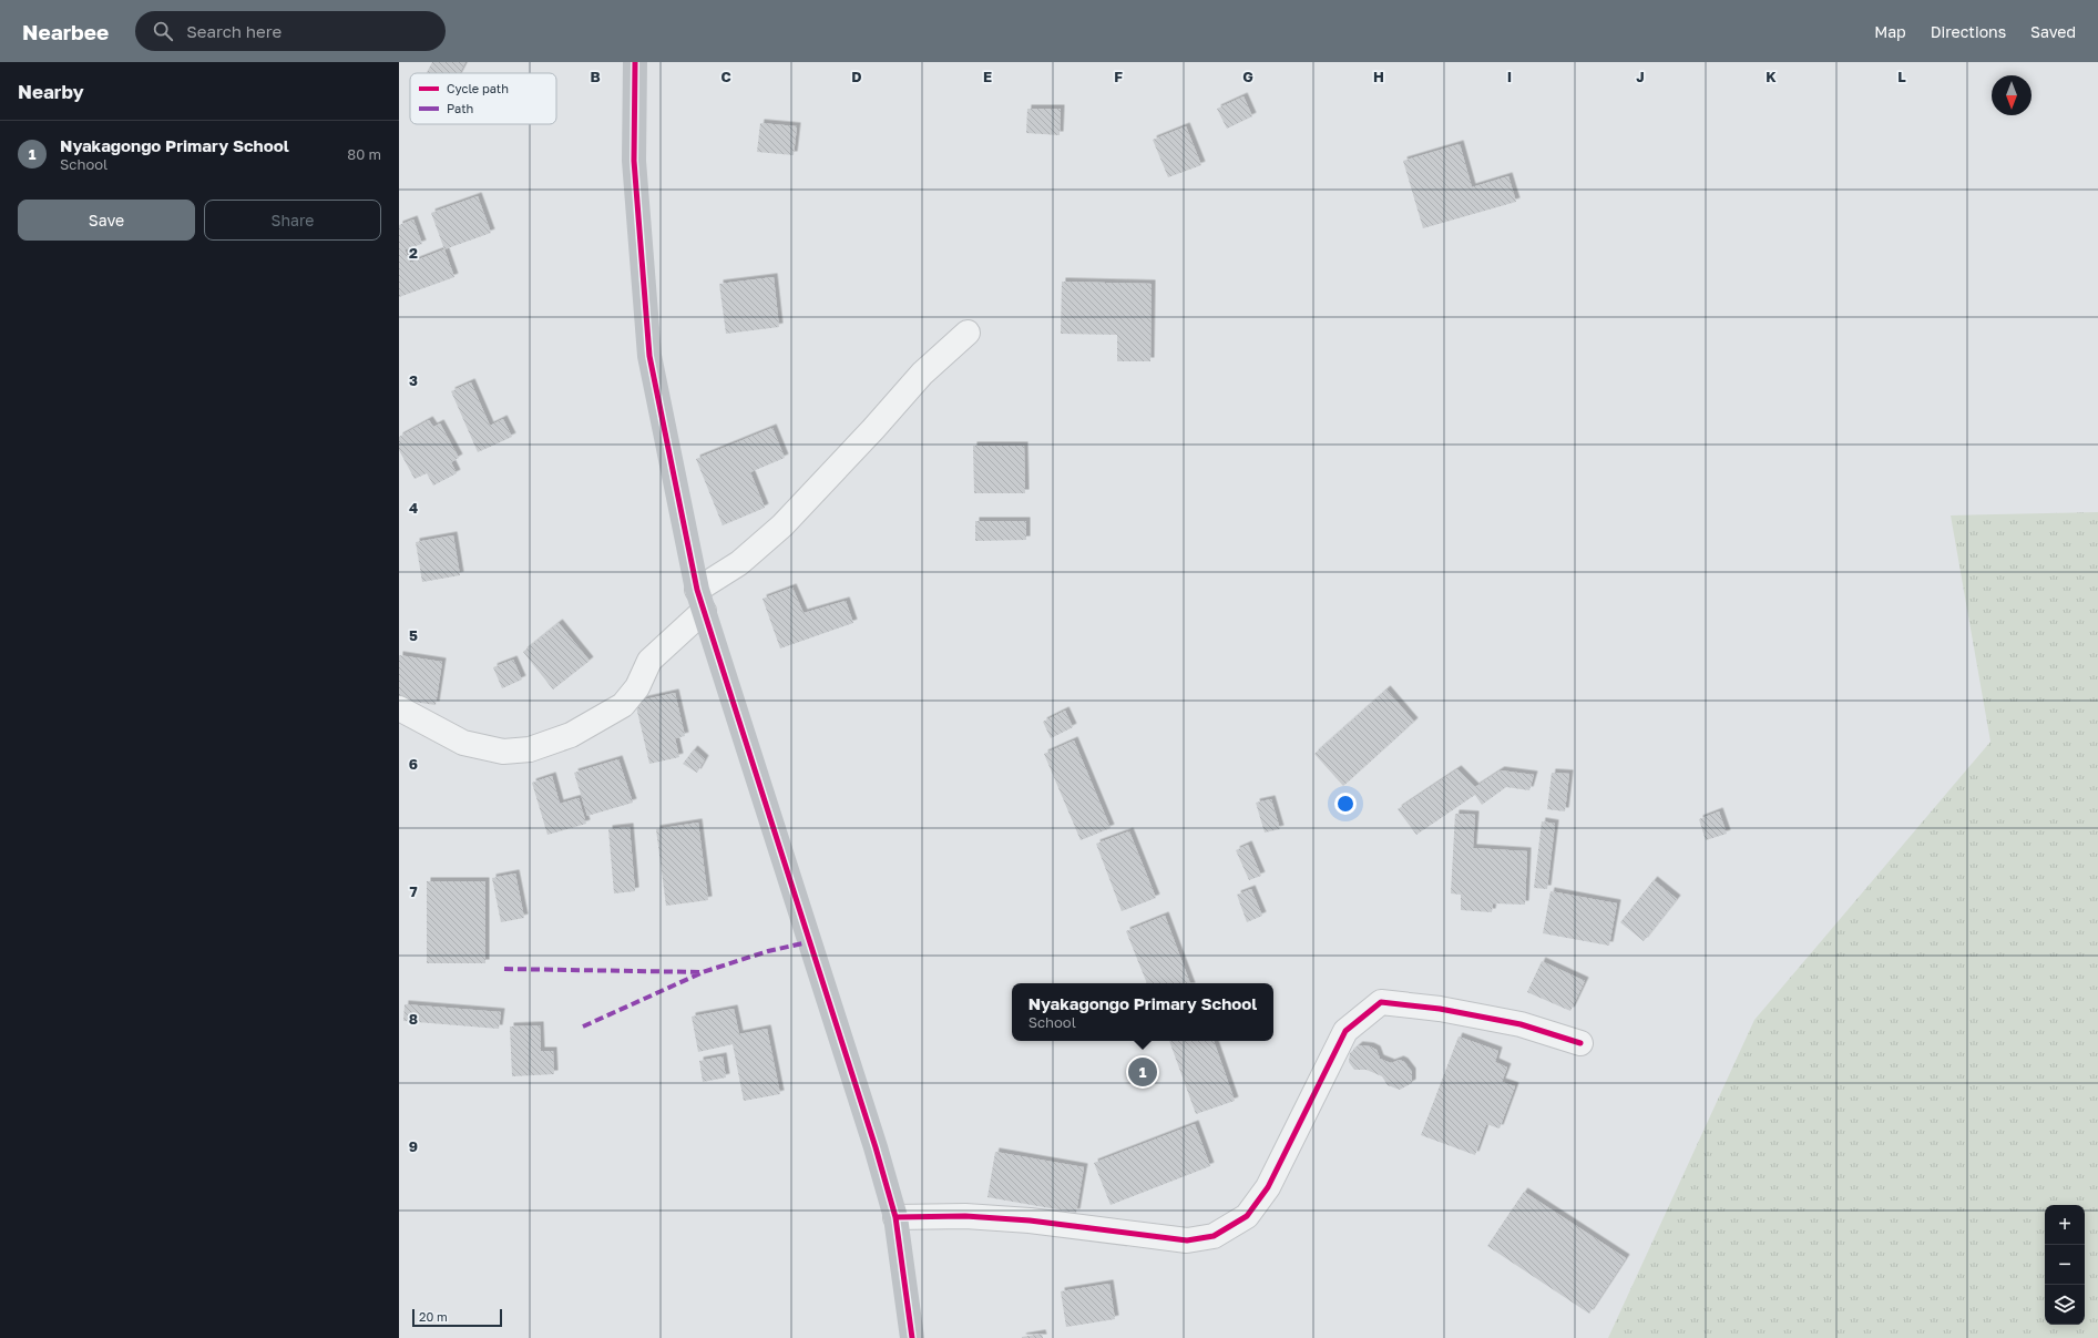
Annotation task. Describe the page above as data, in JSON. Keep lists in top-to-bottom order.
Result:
{
  "legend": ["Cycle path", "Path"],
  "scale_bar": "20 m",
  "north": "bottom",
  "page": {
    "header": "Nearbee",
    "search": "Search here",
    "nav": ["Map", "Directions", "Saved"],
    "heading": "Nearby",
    "list": [
      {
        "mark": "1",
        "name": "Nyakagongo Primary School",
        "note": "School",
        "value": "80 m"
      }
    ],
    "buttons": ["Save", "Share"],
    "popup": ["Nyakagongo Primary School", "School"],
    "pins": "1",
    "map_buttons": ["+", "−"],
    "scale": "20 m"
  },
  "grid": {
    "columns": [
      "B",
      "C",
      "D",
      "E",
      "F",
      "G",
      "H",
      "I",
      "J",
      "K",
      "L"
    ],
    "rows": [
      "2",
      "3",
      "4",
      "5",
      "6",
      "7",
      "8",
      "9"
    ]
  }
}
